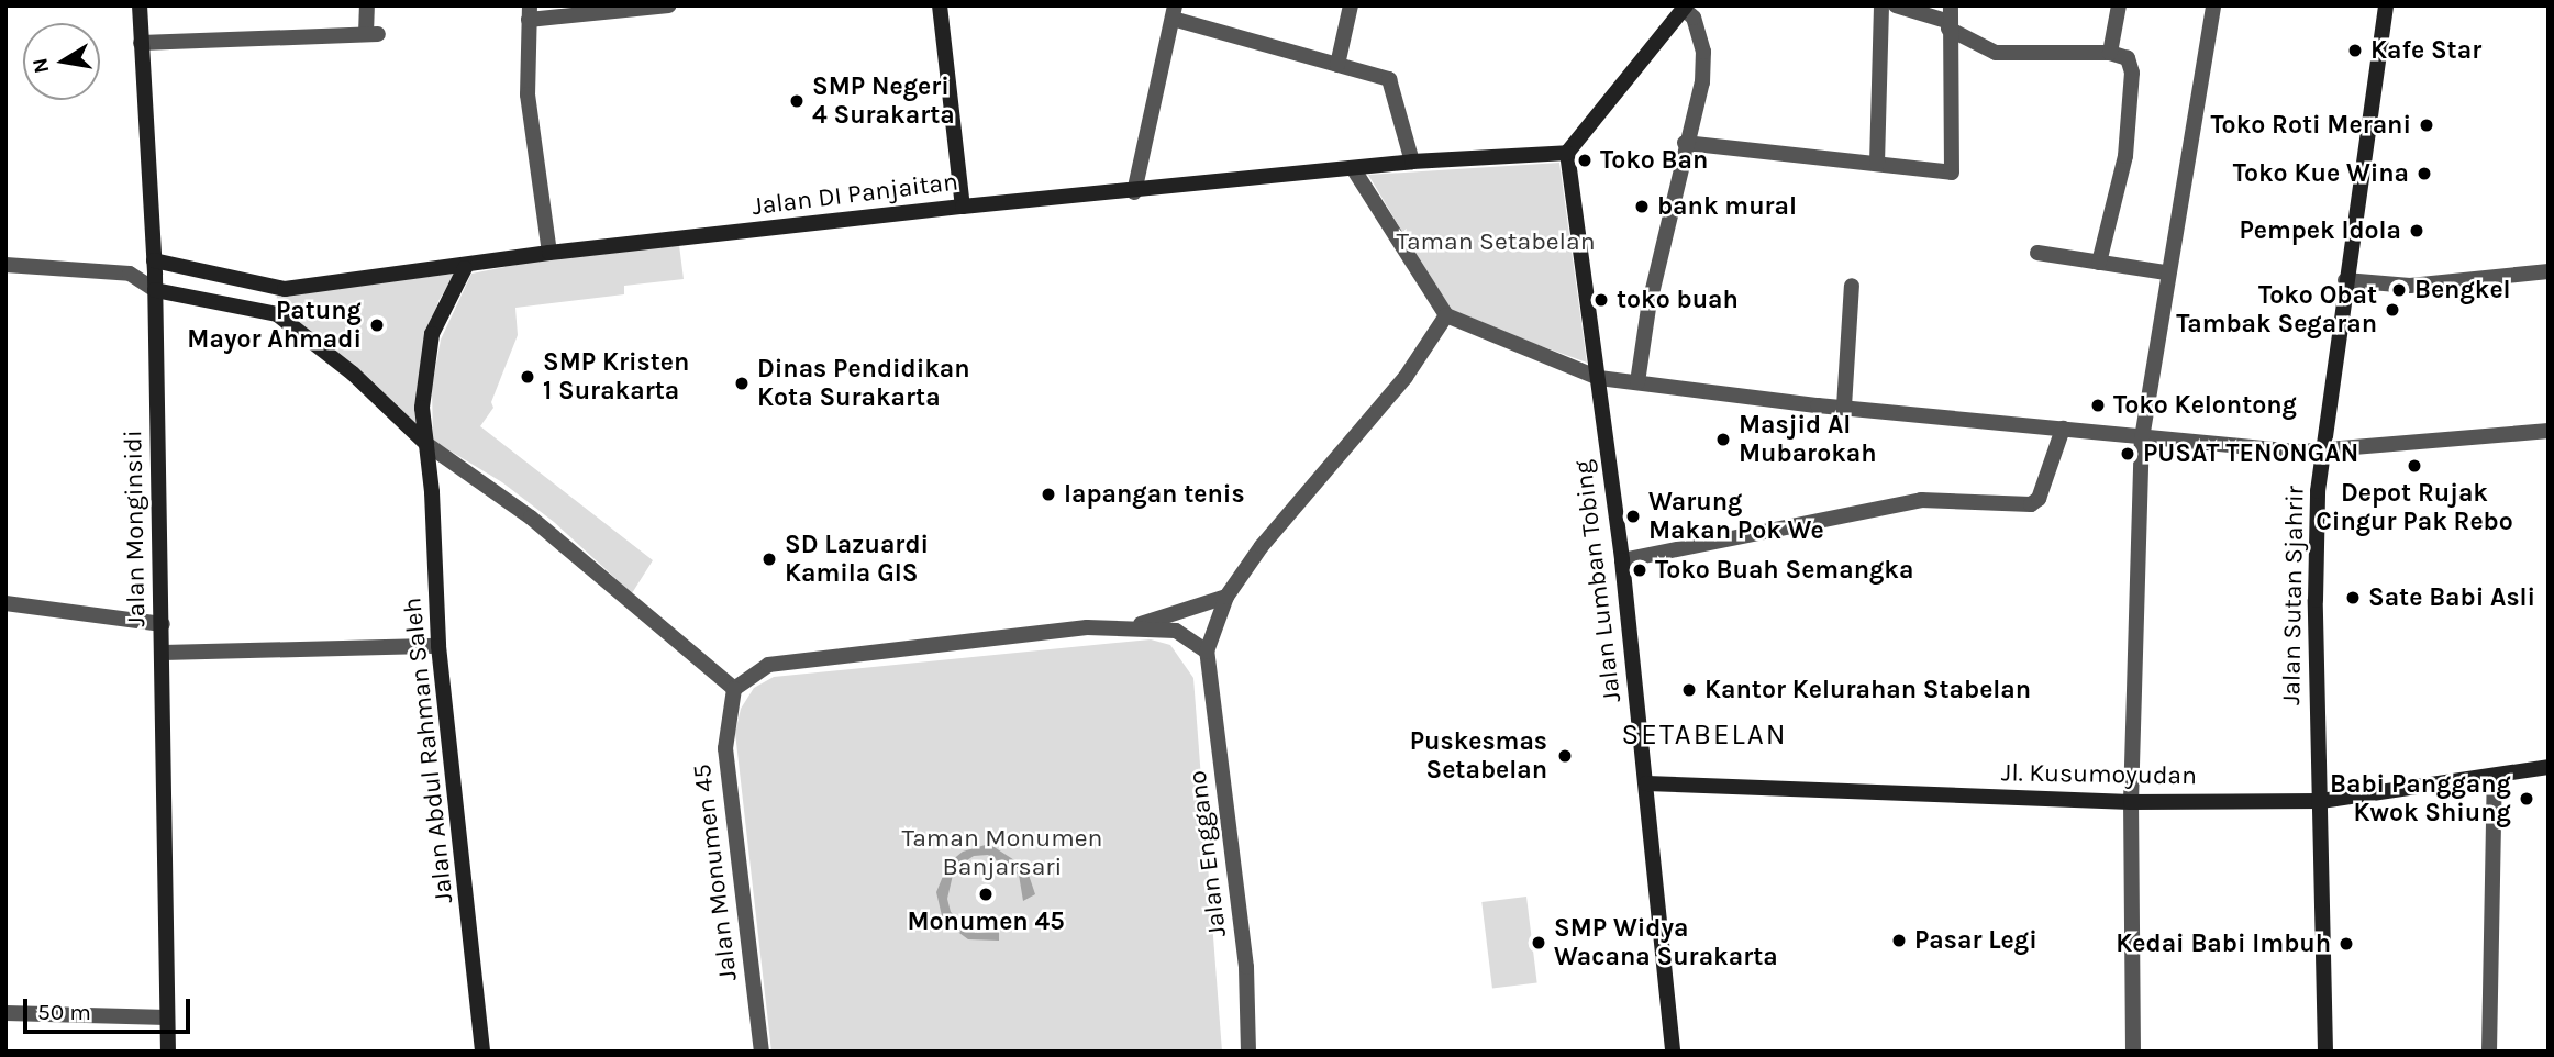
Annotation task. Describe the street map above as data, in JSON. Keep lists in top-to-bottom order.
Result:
{
  "streets": {
    "main road": [
      "Jalan DI Panjaitan",
      "Jalan Monginsidi",
      "Jalan Lumban Tobing",
      "Jalan Sutan Sjahrir",
      "Jalan Abdul Rahman Saleh",
      "Jl. Kusumoyudan"
    ],
    "street": ["Jalan Enggano", "Jalan Monumen 45"]
  },
  "crossings": [
    ["Jalan DI Panjaitan", "Jalan Monginsidi"],
    ["Jalan DI Panjaitan", "Jalan Lumban Tobing"],
    ["Jalan DI Panjaitan", "Jalan Abdul Rahman Saleh"],
    ["Jalan Lumban Tobing", "Jl. Kusumoyudan"],
    ["Jalan Sutan Sjahrir", "Jl. Kusumoyudan"]
  ],
  "districts": ["SETABELAN"],
  "parks": ["Taman Setabelan", "Taman Monumen Banjarsari"],
  "places": [
    "Kafe Star",
    "SMP Negeri 4 Surakarta",
    "Toko Roti Merani",
    "Toko Ban",
    "Toko Kue Wina",
    "bank mural",
    "Pempek Idola",
    "Bengkel",
    "toko buah",
    "Toko Obat Tambak Segaran",
    "Patung Mayor Ahmadi",
    "SMP Kristen 1 Surakarta",
    "Dinas Pendidikan Kota Surakarta",
    "Toko Kelontong",
    "Masjid Al Mubarokah",
    "PUSAT TENONGAN",
    "Depot Rujak Cingur Pak Rebo",
    "lapangan tenis",
    "Warung Makan Pok We",
    "SD Lazuardi Kamila GIS",
    "Toko Buah Semangka",
    "Sate Babi Asli",
    "Kantor Kelurahan Stabelan",
    "Puskesmas Setabelan",
    "Babi Panggang Kwok Shiung",
    "Monumen 45",
    "Pasar Legi",
    "SMP Widya Wacana Surakarta",
    "Kedai Babi Imbuh"
  ],
  "scale_bar": "50 m",
  "north": "left"
}
